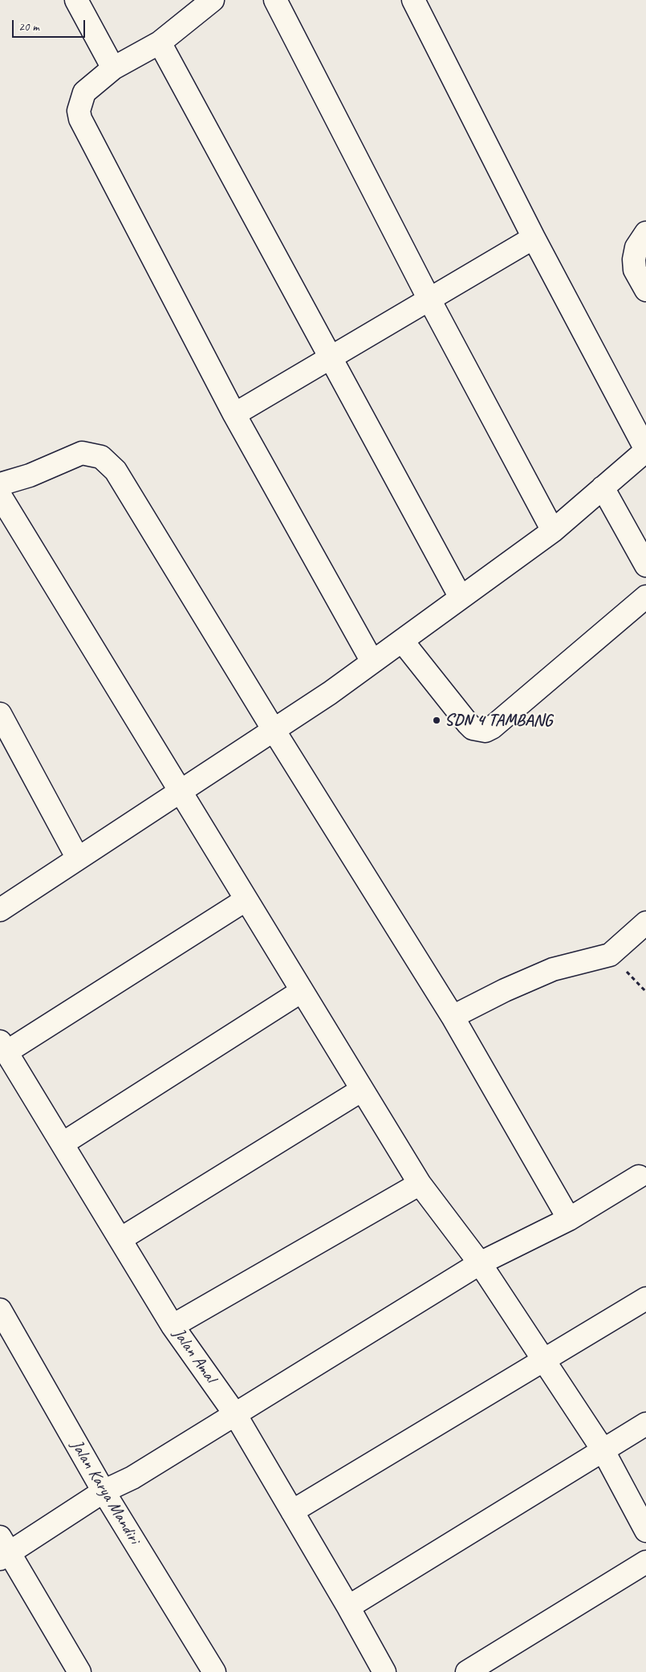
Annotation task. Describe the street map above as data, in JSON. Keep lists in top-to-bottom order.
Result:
{
  "streets": {
    "street": ["Jalan Amal", "Jalan Karya Mandiri"]
  },
  "places": ["SDN 4 TAMBANG"],
  "scale_bar": "20 m"
}
